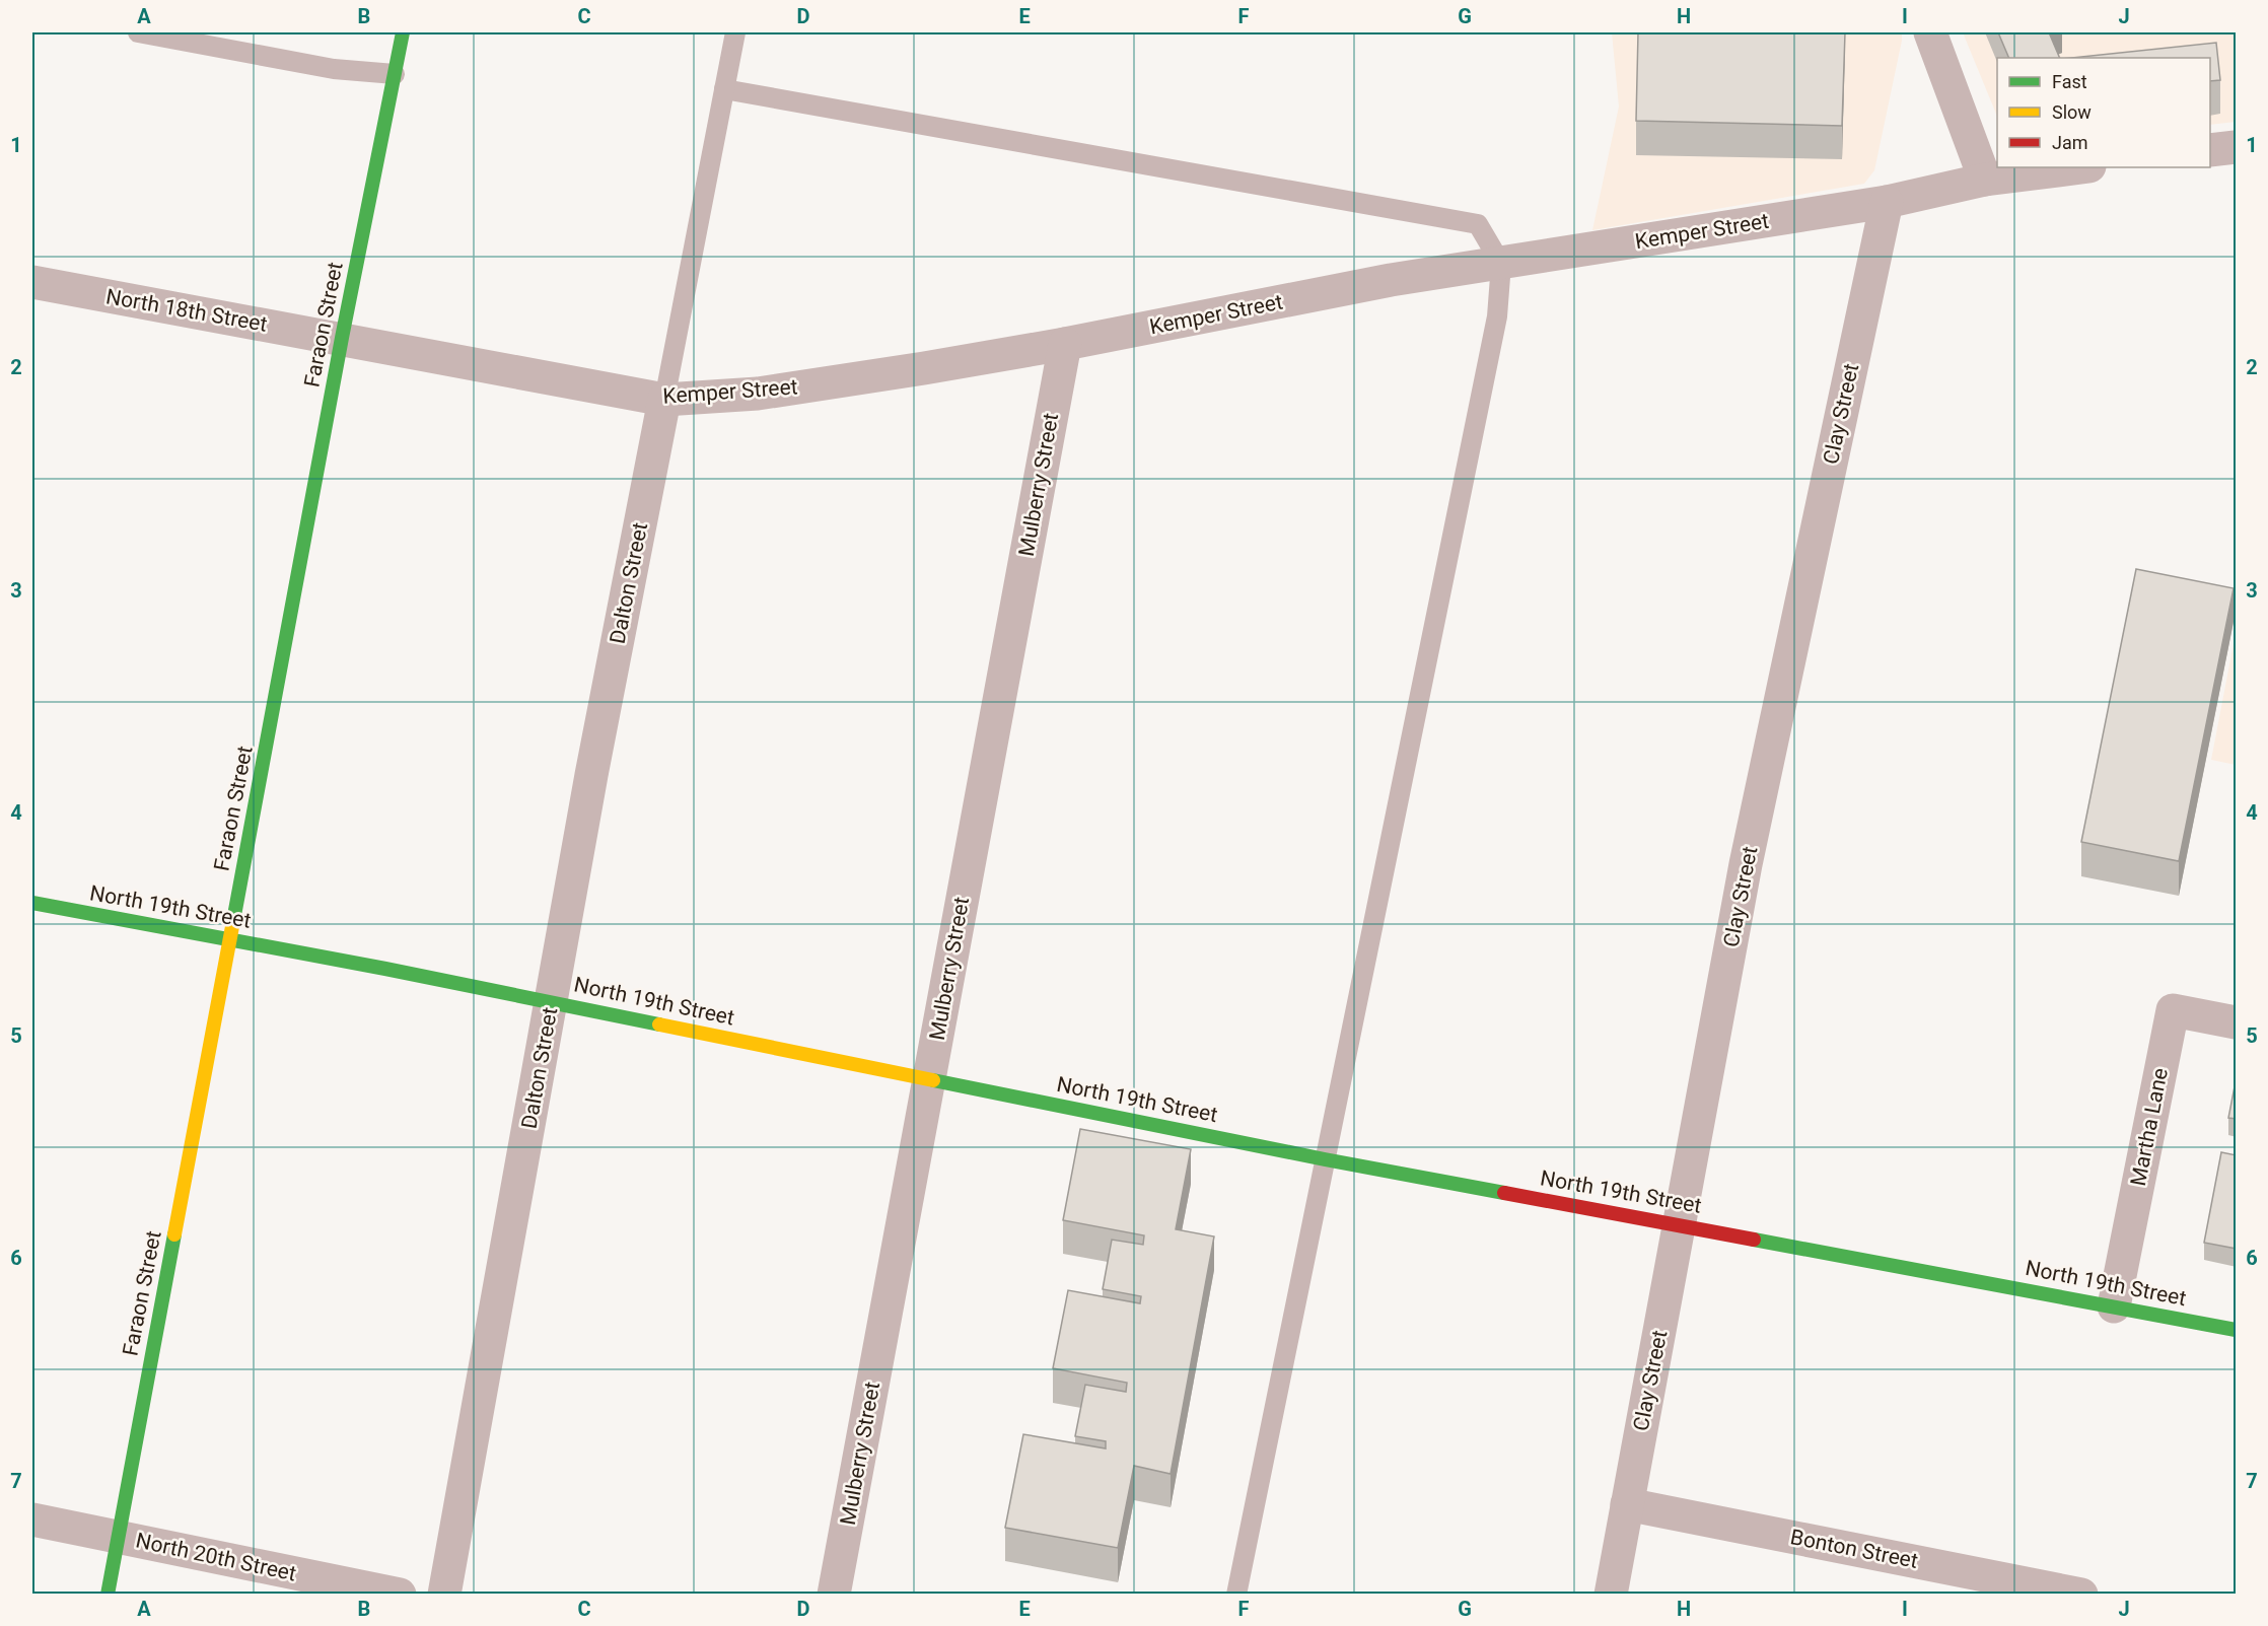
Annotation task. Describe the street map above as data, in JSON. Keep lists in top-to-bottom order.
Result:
{
  "streets": {
    "street": [
      "Kemper Street",
      "North 18th Street",
      "Faraon Street",
      "Clay Street",
      "Mulberry Street",
      "Dalton Street",
      "North 19th Street",
      "Martha Lane",
      "Bonton Street",
      "North 20th Street"
    ]
  },
  "crossings": [
    ["Kemper Street", "North 18th Street"],
    ["Kemper Street", "Faraon Street"],
    ["Kemper Street", "Clay Street"],
    ["Kemper Street", "Mulberry Street"],
    ["Kemper Street", "Dalton Street"],
    ["North 18th Street", "Faraon Street"],
    ["Faraon Street", "North 19th Street"],
    ["Faraon Street", "North 20th Street"],
    ["Clay Street", "North 19th Street"],
    ["Clay Street", "Bonton Street"],
    ["Mulberry Street", "North 19th Street"],
    ["Dalton Street", "North 19th Street"],
    ["North 19th Street", "Martha Lane"]
  ],
  "legend": ["Fast", "Slow", "Jam"],
  "grid": {
    "columns": [
      "A",
      "B",
      "C",
      "D",
      "E",
      "F",
      "G",
      "H",
      "I",
      "J"
    ],
    "rows": [
      "1",
      "2",
      "3",
      "4",
      "5",
      "6",
      "7"
    ]
  }
}
